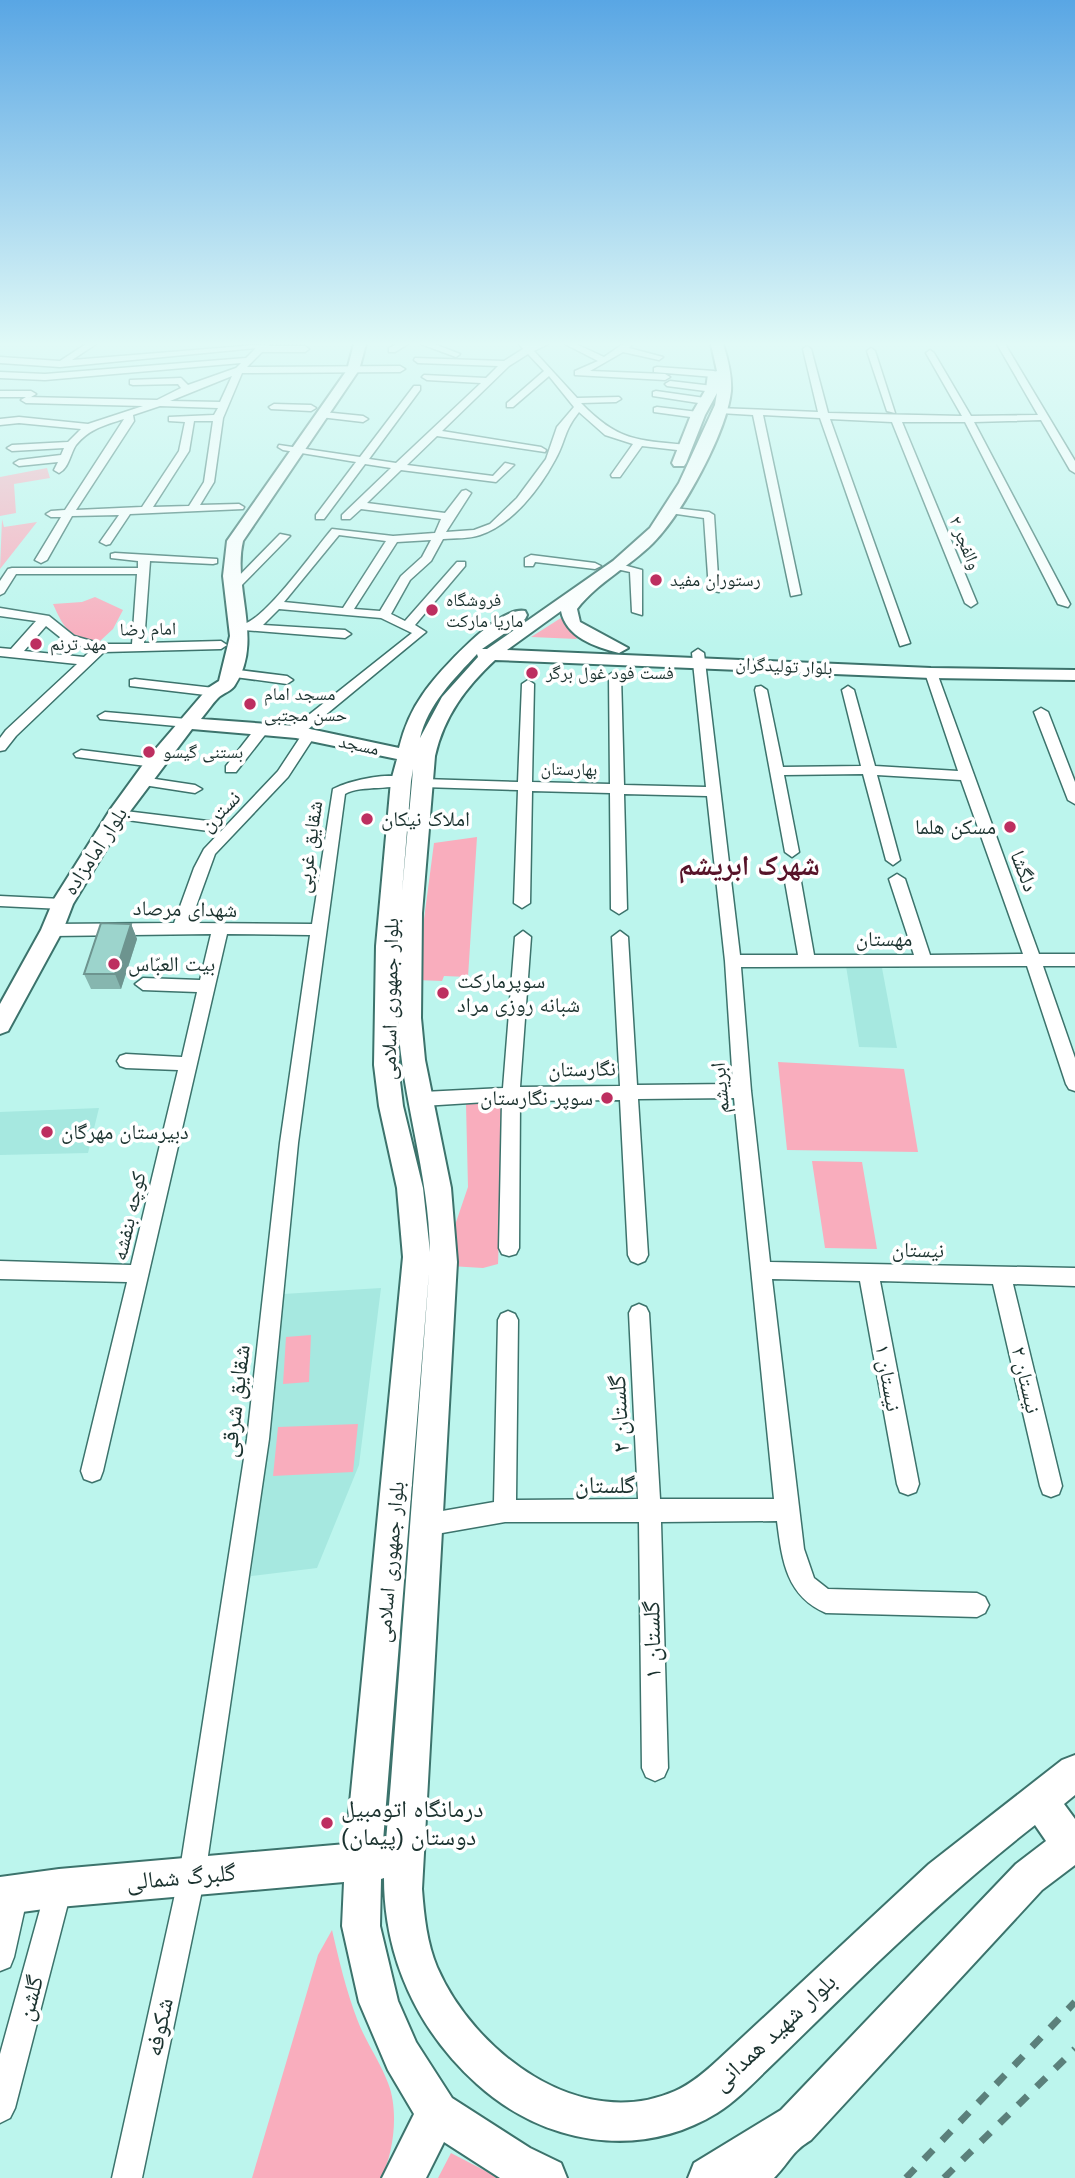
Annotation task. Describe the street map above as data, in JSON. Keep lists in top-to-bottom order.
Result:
{
  "streets": {
    "main road": [
      "بلوار تولیدگران",
      "مسجد",
      "بلوار امامزاده",
      "بلوار جمهوری اسلامی",
      "گلبرگ شمالی",
      "بلوار شهید همدانی"
    ],
    "street": [
      "والفجر ۲",
      "امام رضا",
      "بهارستان",
      "نسترن",
      "شقایق غربی",
      "دلگشا",
      "شهدای مرصاد",
      "مهستان",
      "نگارستان",
      "ابریشم",
      "کوچه بنفشه",
      "نیستان",
      "نیستان ۱",
      "نیستان ۲",
      "شقایق شرقی",
      "گلستان ۲",
      "گلستان",
      "گلستان ۱",
      "گلشن",
      "شکوفه"
    ]
  },
  "crossings": [
    ["بلوار تولیدگران", "دلگشا"],
    ["بلوار تولیدگران", "بلوار جمهوری اسلامی"],
    ["بلوار تولیدگران", "ابریشم"],
    ["مسجد", "نسترن"],
    ["مسجد", "بلوار امامزاده"],
    ["مسجد", "بلوار جمهوری اسلامی"],
    ["بهارستان", "شقایق غربی"],
    ["بهارستان", "بلوار جمهوری اسلامی"],
    ["بهارستان", "ابریشم"],
    ["نسترن", "شهدای مرصاد"],
    ["شقایق غربی", "شهدای مرصاد"],
    ["شقایق غربی", "بلوار جمهوری اسلامی"],
    ["شقایق غربی", "شقایق شرقی"],
    ["بلوار امامزاده", "شهدای مرصاد"],
    ["دلگشا", "مهستان"],
    ["شهدای مرصاد", "کوچه بنفشه"],
    ["شهدای مرصاد", "شقایق شرقی"],
    ["مهستان", "ابریشم"],
    ["بلوار جمهوری اسلامی", "نگارستان"],
    ["بلوار جمهوری اسلامی", "گلستان"],
    ["بلوار جمهوری اسلامی", "گلبرگ شمالی"],
    ["بلوار جمهوری اسلامی", "بلوار شهید همدانی"],
    ["نگارستان", "ابریشم"],
    ["ابریشم", "نیستان"],
    ["ابریشم", "گلستان"],
    ["نیستان", "نیستان ۱"],
    ["نیستان", "نیستان ۲"],
    ["شقایق شرقی", "گلبرگ شمالی"],
    ["شقایق شرقی", "شکوفه"],
    ["گلستان ۲", "گلستان"],
    ["گلستان ۲", "گلستان ۱"],
    ["گلستان", "گلستان ۱"],
    ["گلبرگ شمالی", "گلشن"],
    ["گلبرگ شمالی", "شکوفه"],
    ["گلبرگ شمالی", "بلوار شهید همدانی"]
  ],
  "districts": ["شهرک ابریشم"],
  "places": [
    "رستوران مفید",
    "فروشگاه ماریا مارکت",
    "مهد ترنم",
    "فست فود غول برگر",
    "مسجد امام حسن مجتبی",
    "بستنی گیسو",
    "املاک نیکان",
    "مسکن هلما",
    "بیت العبّاس",
    "سوپرمارکت شبانه روزی مراد",
    "سوپر نگارستان",
    "دبیرستان مهرگان",
    "درمانگاه اتومبیل دوستان (پیمان)"
  ]
}
